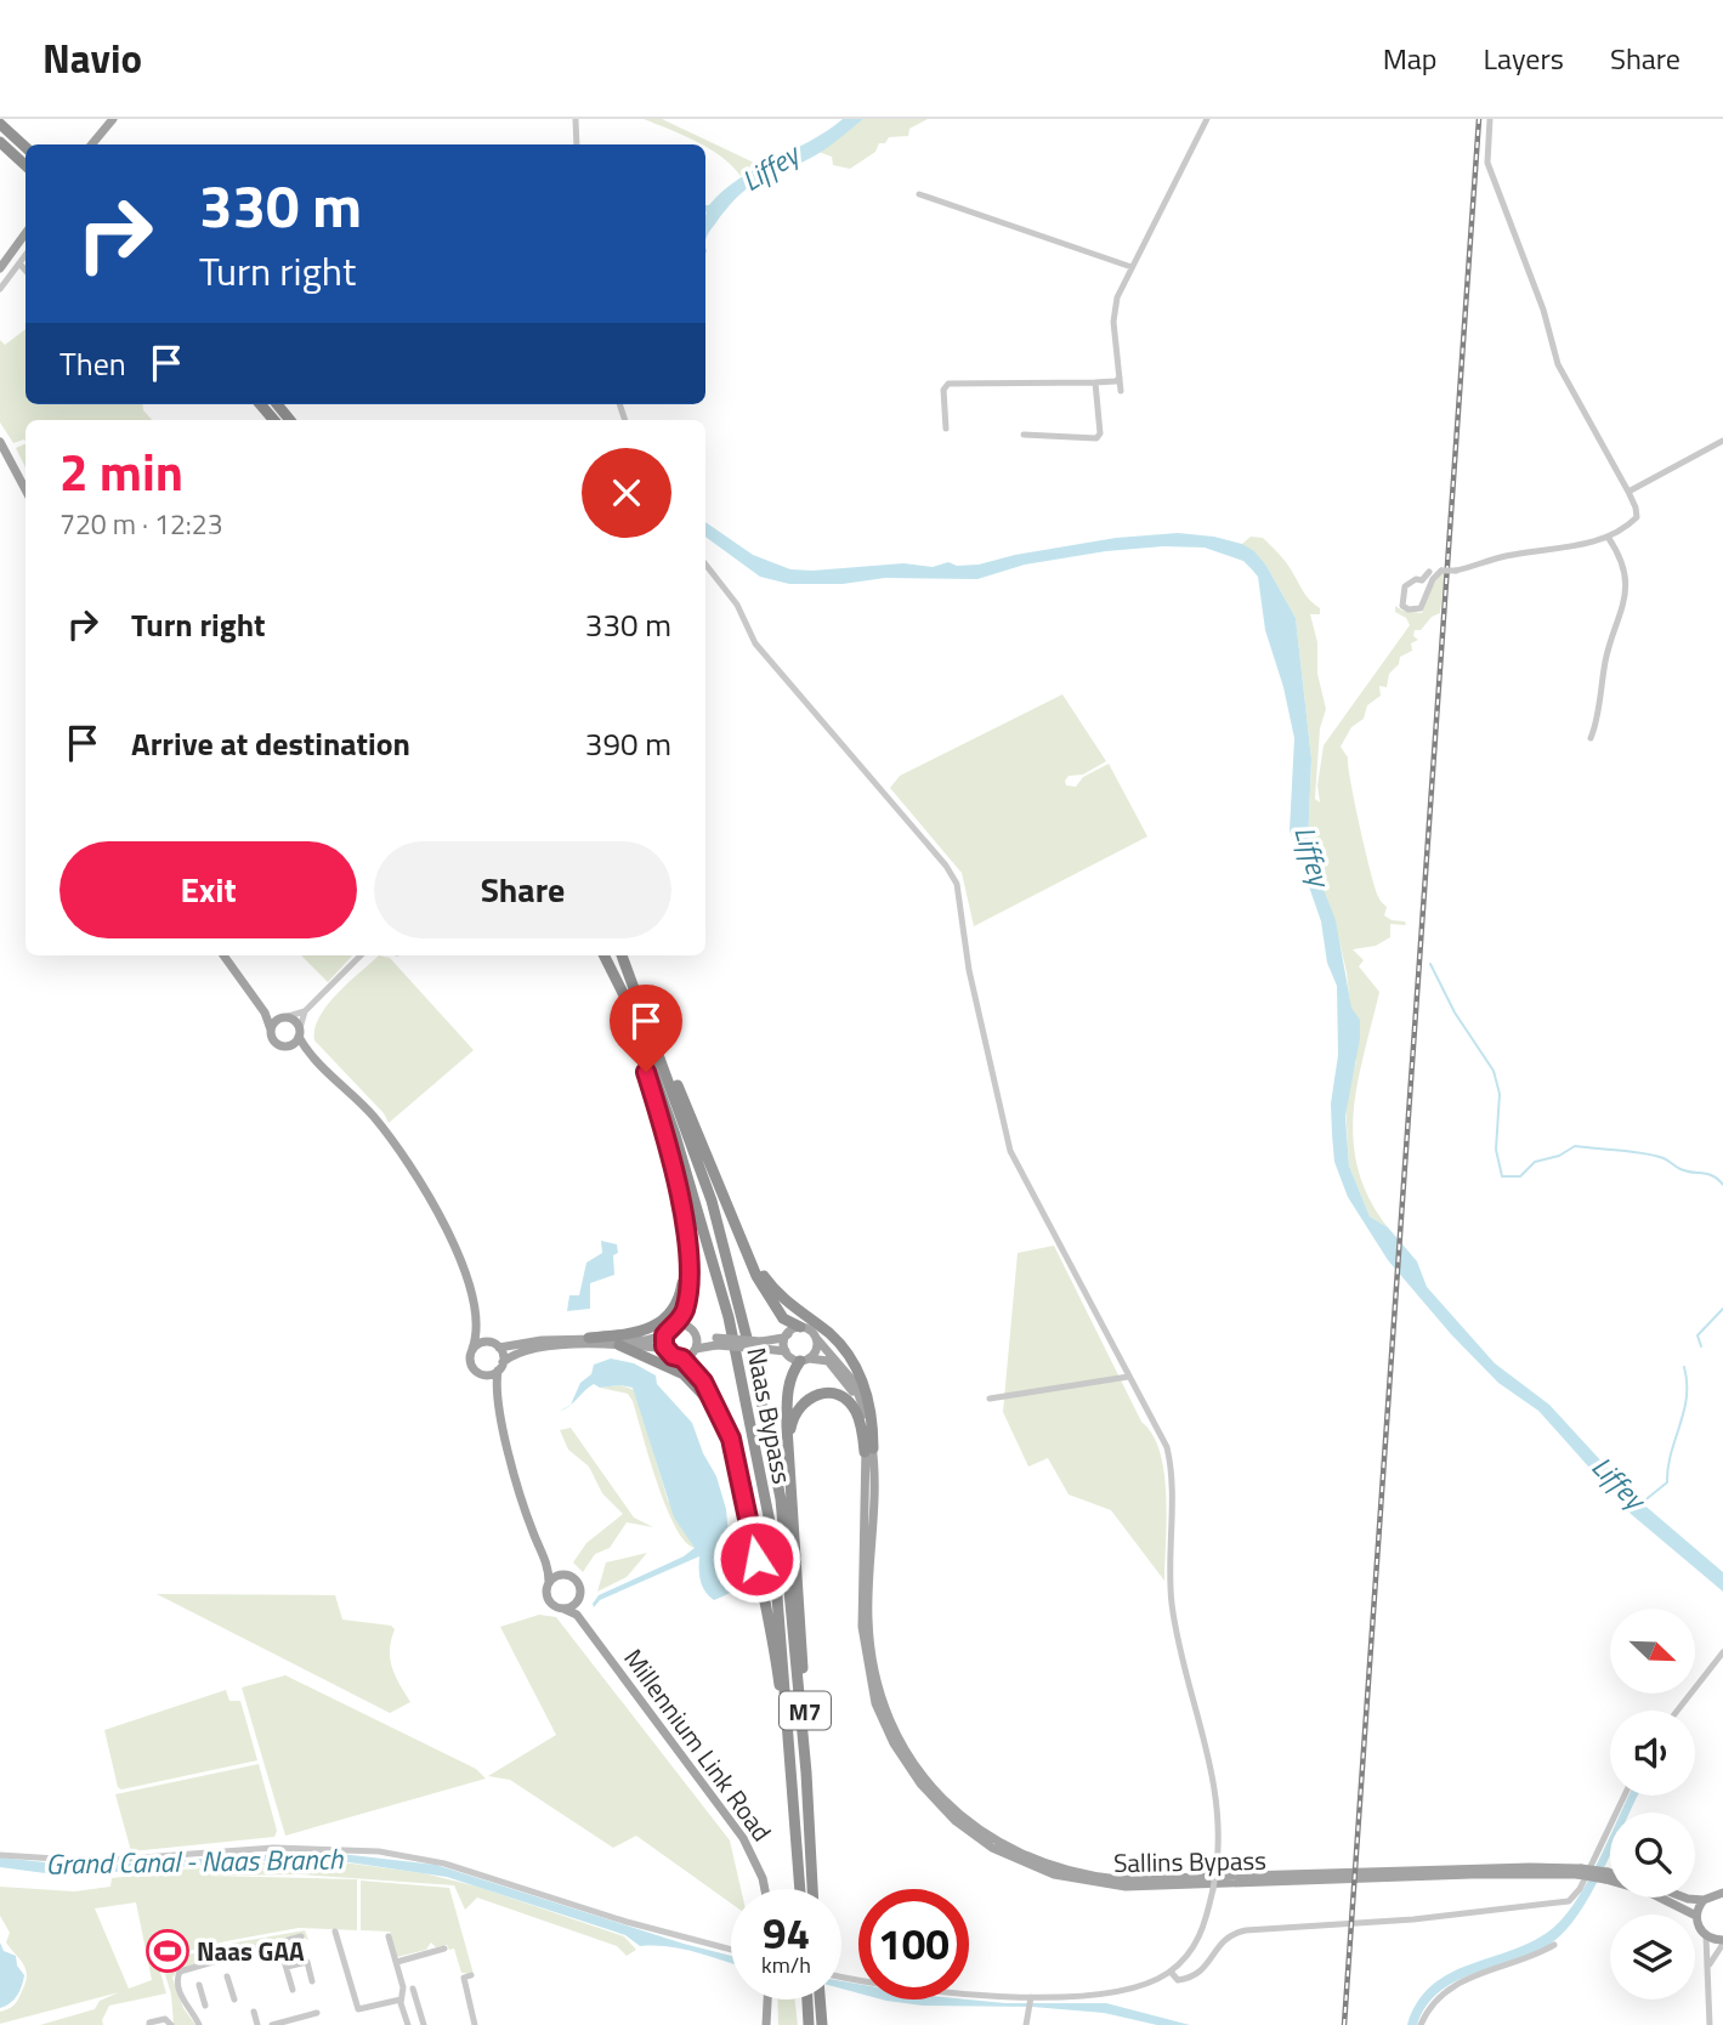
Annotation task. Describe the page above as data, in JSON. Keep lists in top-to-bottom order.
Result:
{
  "streets": {
    "highway": ["Naas Bypass", "M7"],
    "main road": ["Millennium Link Road", "Sallins Bypass"]
  },
  "crossings": [
    ["Naas Bypass", "M7"],
    ["M7", "Sallins Bypass"]
  ],
  "water": ["Liffey", "Grand Canal - Naas Branch"],
  "places": {
    "sports": ["Naas GAA"]
  },
  "north": "bottom right",
  "page": {
    "header": "Navio",
    "nav": ["Map", "Layers", "Share"],
    "turn": ["330 m", "Turn right"],
    "then": "Then",
    "heading": ["2 min", "720 m · 12:23"],
    "list": [
      {
        "name": "Turn right",
        "value": "330 m"
      },
      {
        "name": "Arrive at destination",
        "value": "390 m"
      }
    ],
    "buttons": ["Exit", "Share"],
    "speed": "94 km/h",
    "limit": "100"
  }
}
